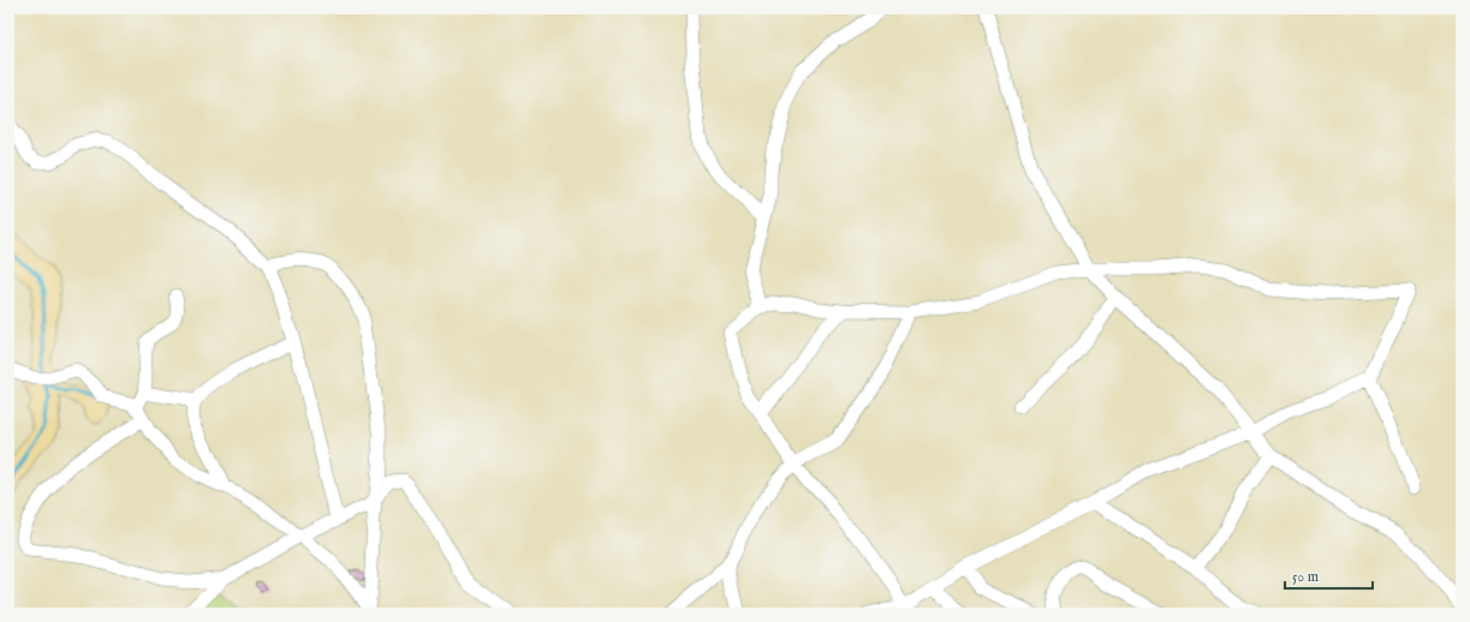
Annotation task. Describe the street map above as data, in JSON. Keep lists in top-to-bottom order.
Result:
{
  "scale_bar": "50 m"
}
